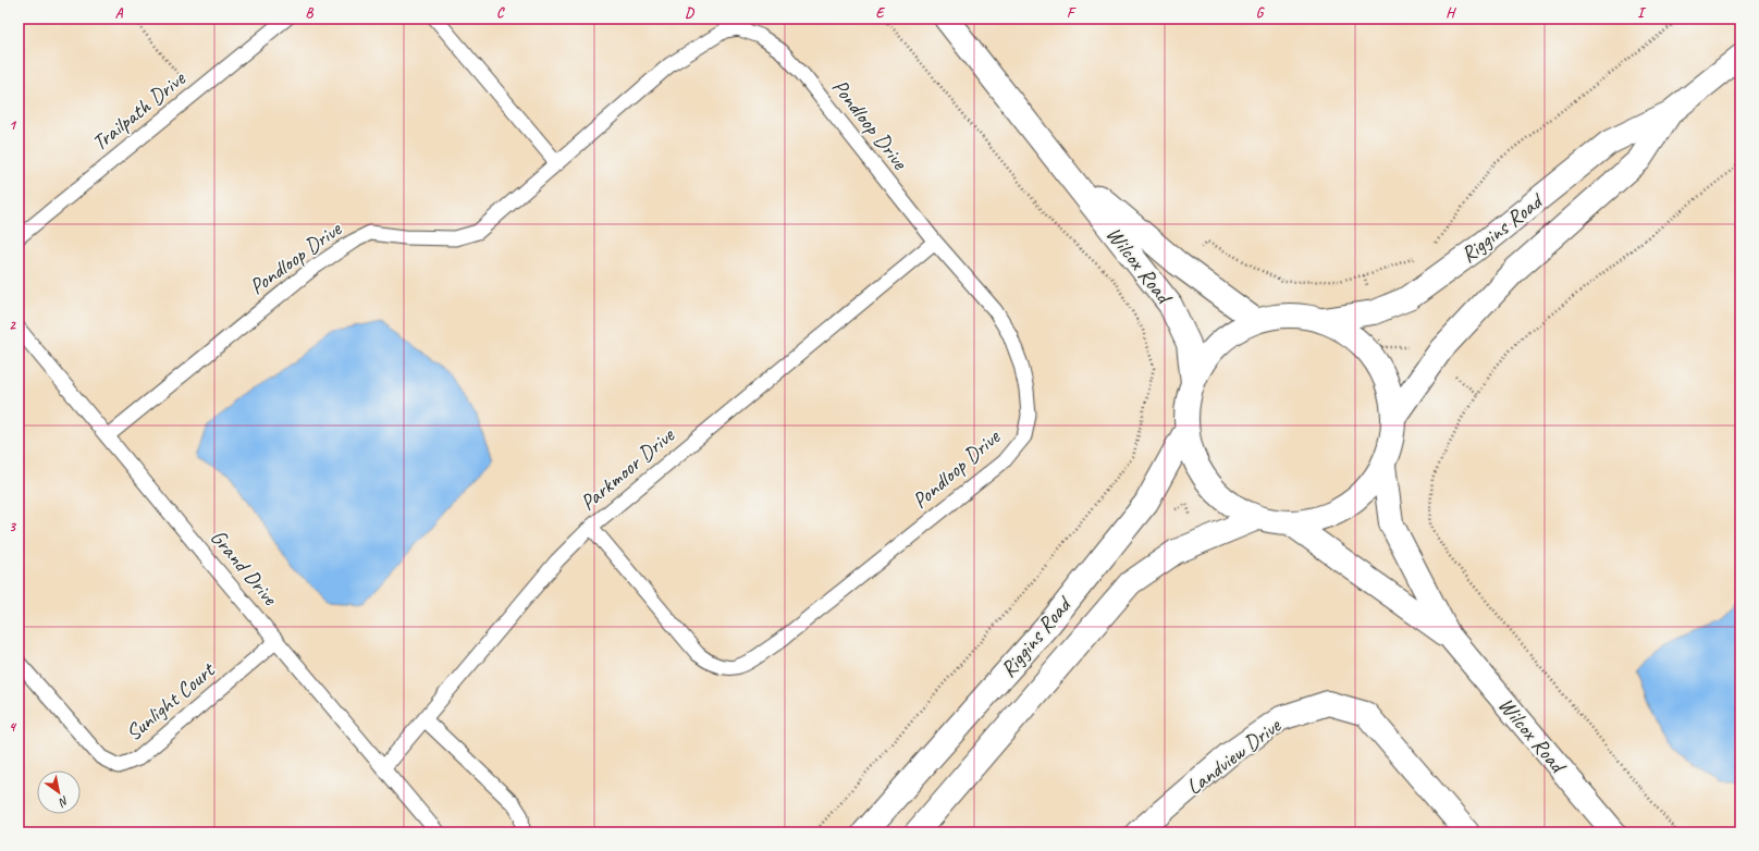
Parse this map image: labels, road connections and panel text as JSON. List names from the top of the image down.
{
  "streets": {
    "main road": ["Riggins Road", "Wilcox Road", "Landview Drive"],
    "lane": [
      "Trailpath Drive",
      "Pondloop Drive",
      "Parkmoor Drive",
      "Grand Drive",
      "Sunlight Court"
    ]
  },
  "crossings": [
    ["Pondloop Drive", "Parkmoor Drive"],
    ["Pondloop Drive", "Grand Drive"],
    ["Parkmoor Drive", "Grand Drive"],
    ["Grand Drive", "Sunlight Court"]
  ],
  "north": "bottom right",
  "grid": {
    "columns": [
      "A",
      "B",
      "C",
      "D",
      "E",
      "F",
      "G",
      "H",
      "I"
    ],
    "rows": [
      "1",
      "2",
      "3",
      "4"
    ]
  }
}
